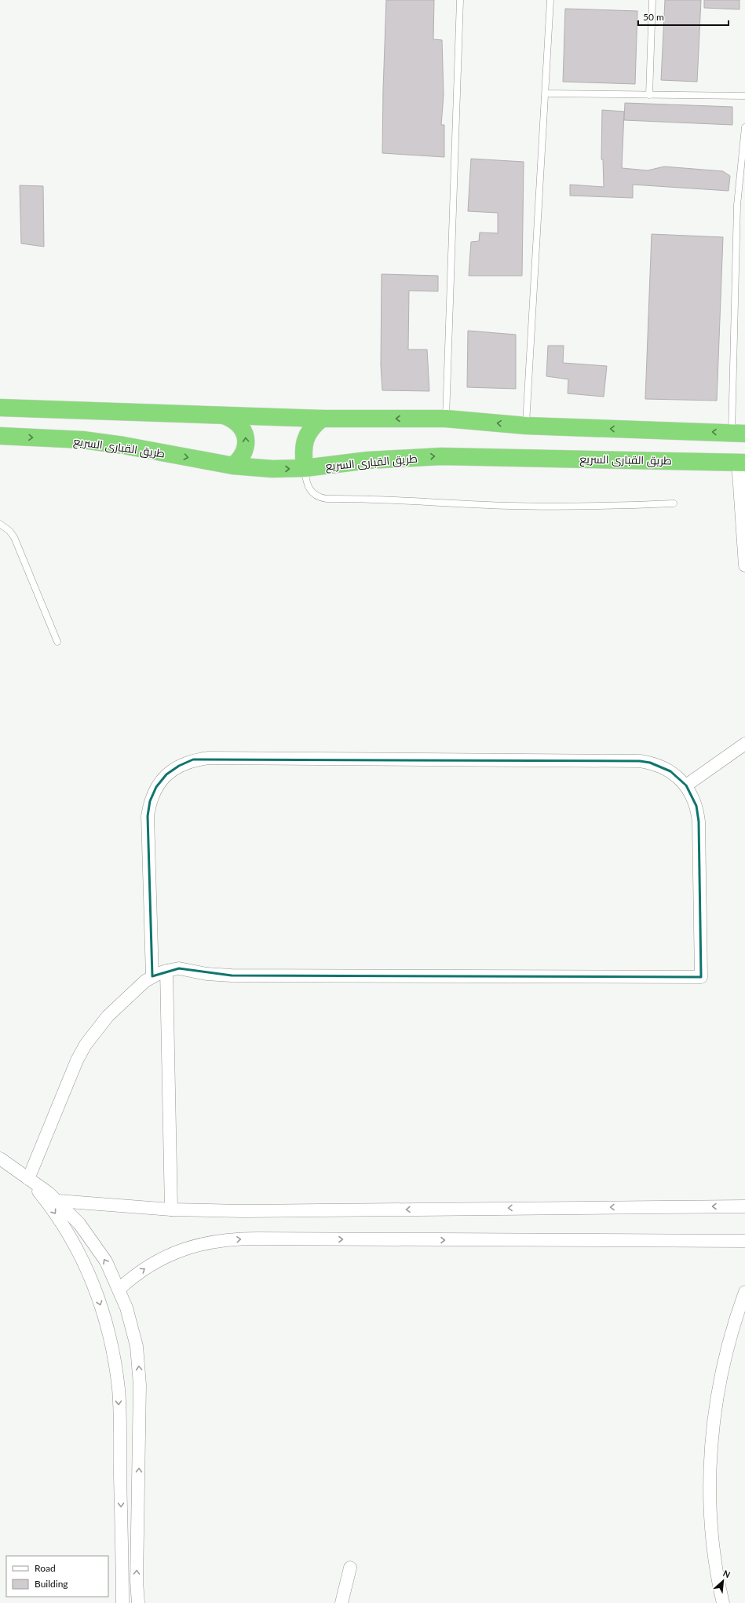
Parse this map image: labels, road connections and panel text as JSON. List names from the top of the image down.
{
  "streets": {
    "highway": ["طريق القبارى السريع"]
  },
  "legend": ["Road", "Building"],
  "scale_bar": "50 m",
  "north": "top right"
}
